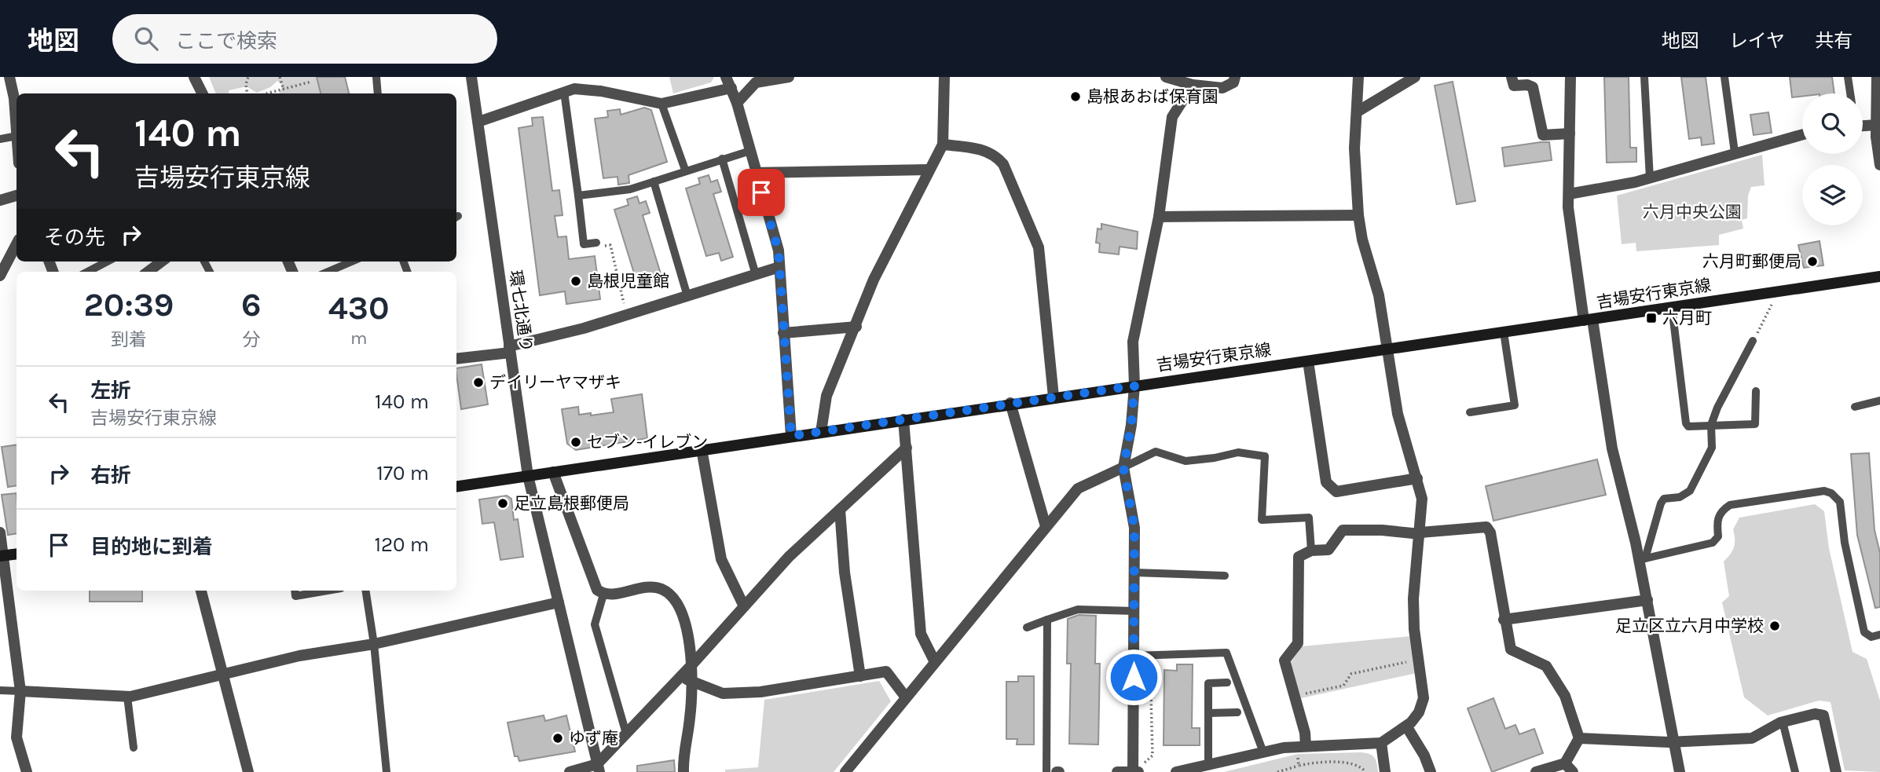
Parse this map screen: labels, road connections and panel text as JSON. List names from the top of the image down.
{
  "streets": {
    "main road": ["吉場安行東京線"],
    "street": ["環七北通り"]
  },
  "crossings": [
    ["吉場安行東京線", "環七北通り"]
  ],
  "parks": ["六月中央公園"],
  "places": {
    "other": [
      "島根あおば保育園",
      "六月町郵便局",
      "島根児童館",
      "デイリーヤマザキ",
      "セブン-イレブン",
      "足立島根郵便局",
      "足立区立六月中学校",
      "ゆず庵"
    ],
    "transit": ["六月町"]
  },
  "page": {
    "header": "地図",
    "search": "ここで検索",
    "nav": ["地図", "レイヤ", "共有"],
    "turn": ["140 m", "吉場安行東京線"],
    "then": "その先",
    "eta": [
      "20:39",
      "到着",
      "6",
      "分",
      "430",
      "m"
    ],
    "list": [
      {
        "name": "左折",
        "note": "吉場安行東京線",
        "value": "140 m"
      },
      {
        "name": "右折",
        "value": "170 m"
      },
      {
        "name": "目的地に到着",
        "value": "120 m"
      }
    ]
  }
}
